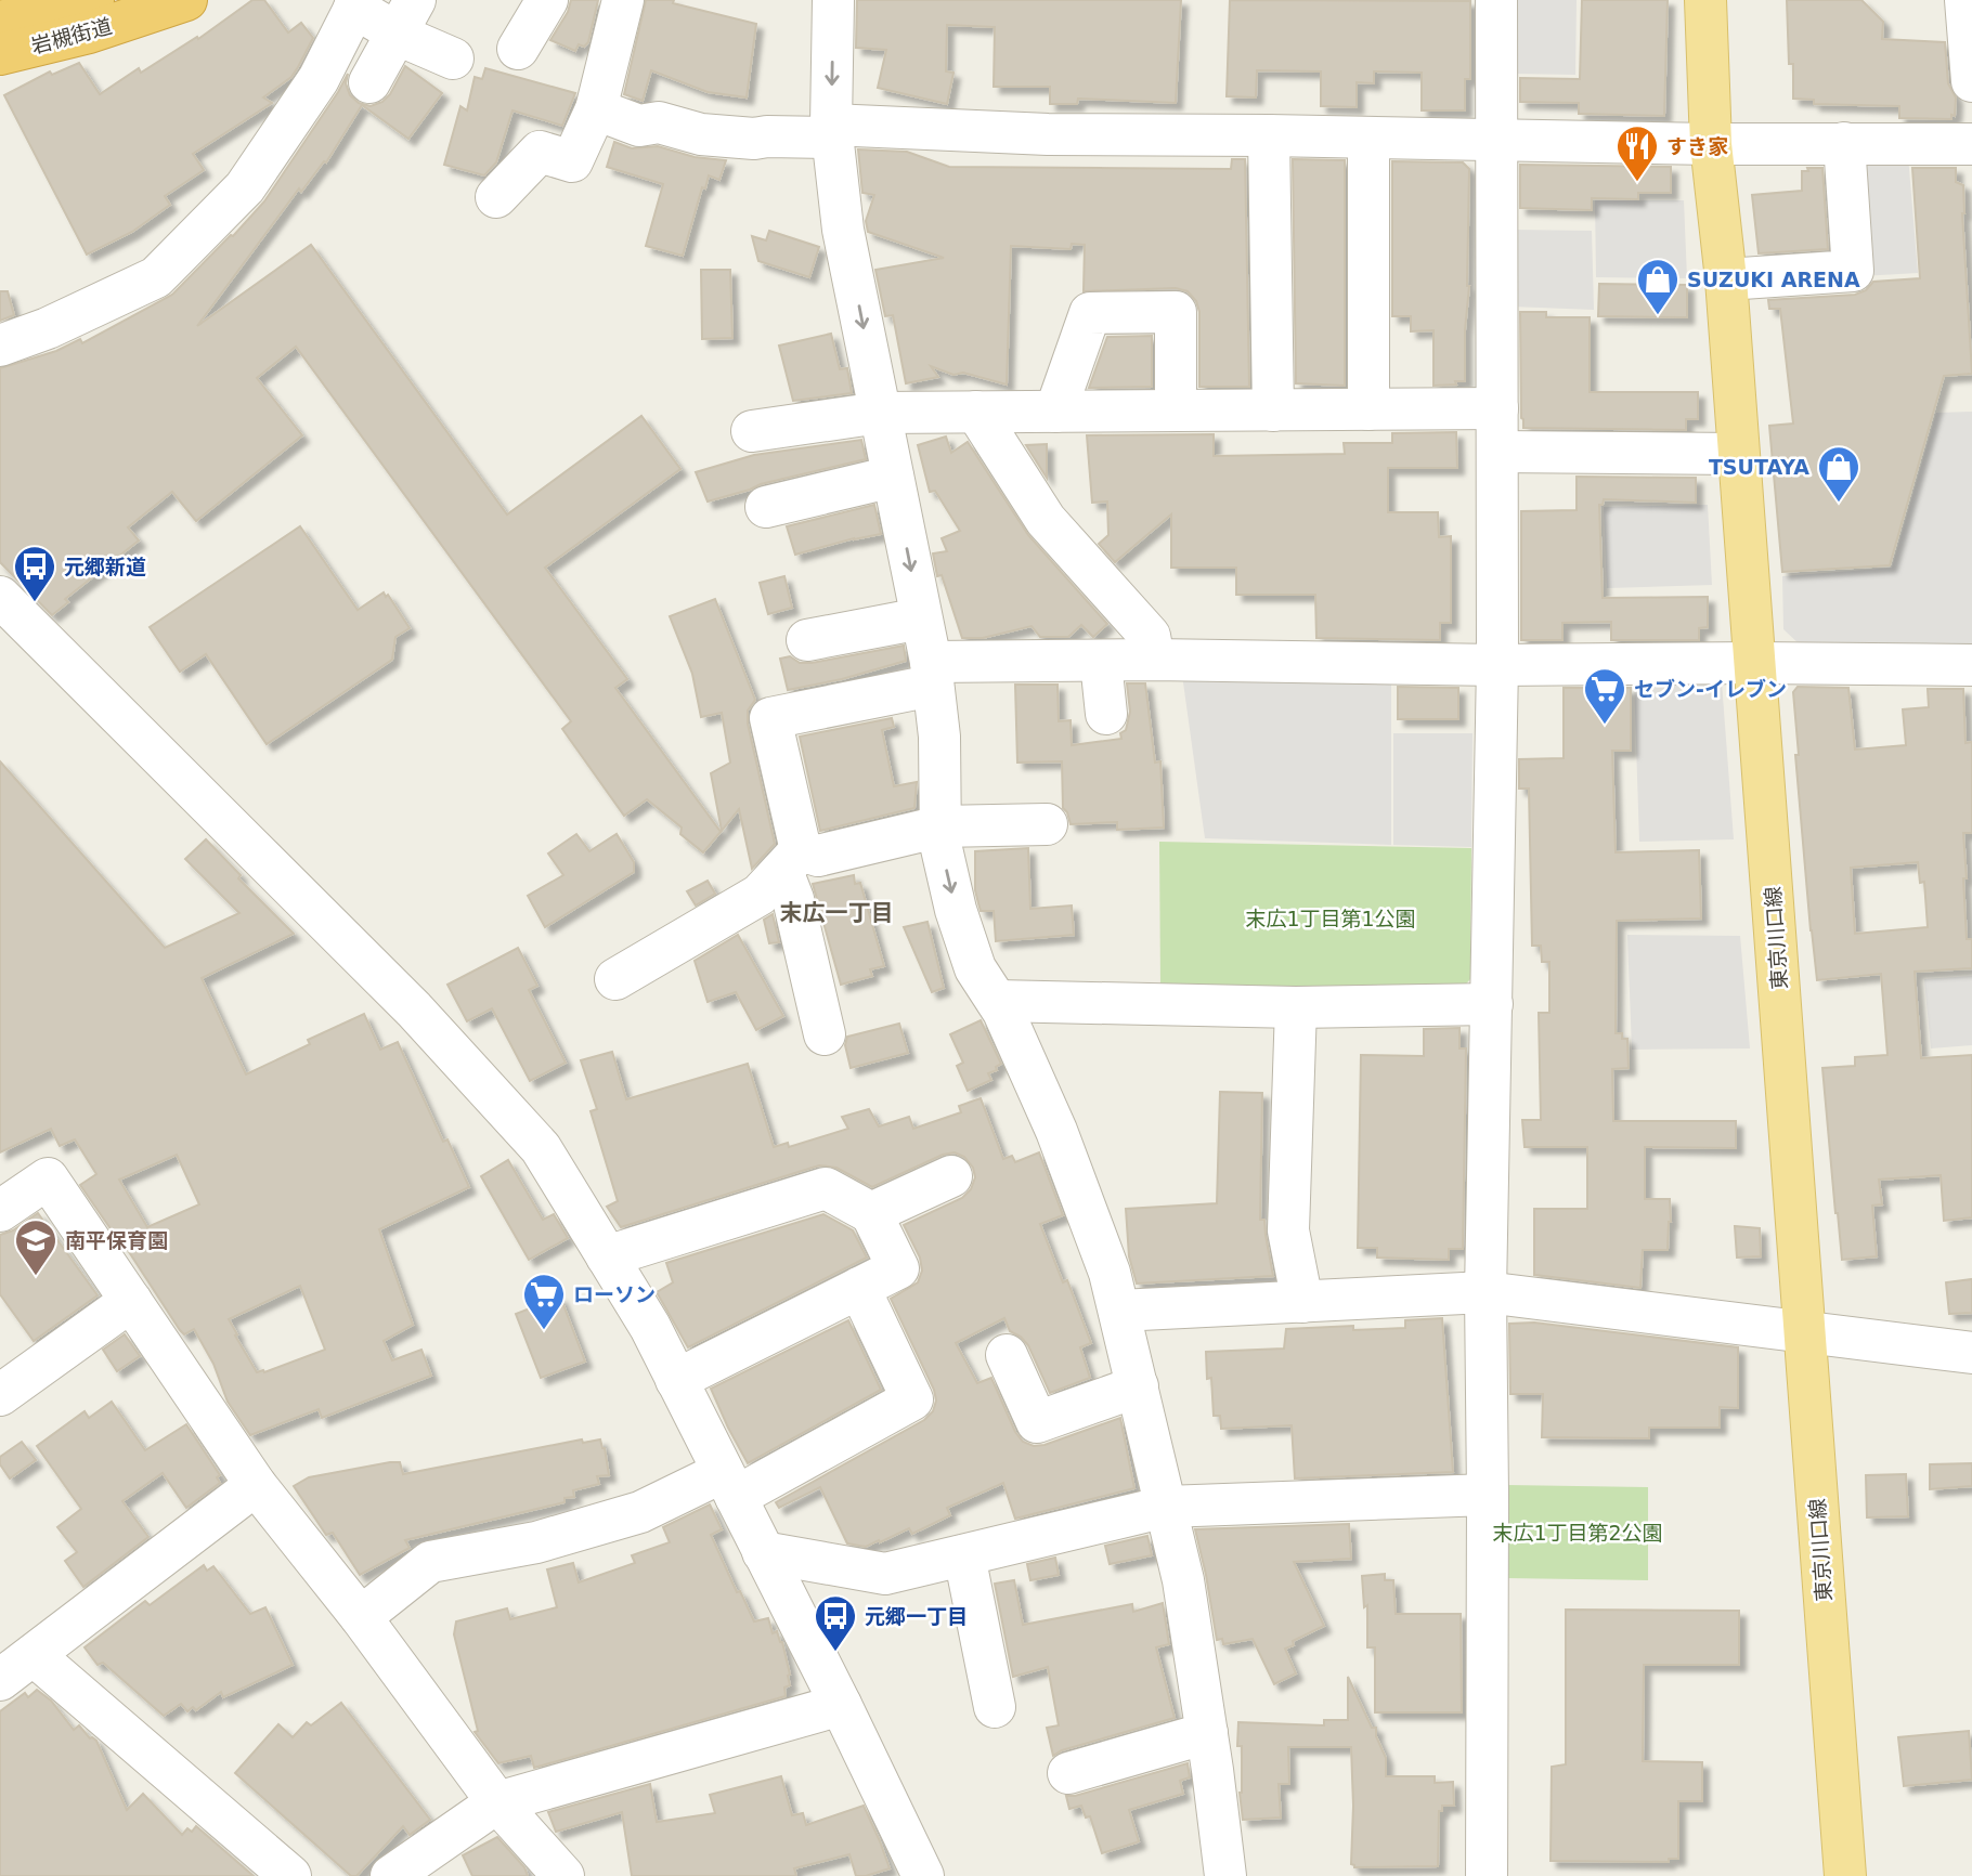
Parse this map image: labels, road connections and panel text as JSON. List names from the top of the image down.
{
  "streets": {
    "highway": ["岩槻街道"],
    "main road": ["東京川口線"]
  },
  "districts": ["末広一丁目"],
  "parks": ["末広1丁目第1公園", "末広1丁目第2公園"],
  "places": {
    "restaurant": ["すき家"],
    "shop": ["SUZUKI ARENA", "TSUTAYA"],
    "bus stop": ["元郷新道", "元郷一丁目"],
    "supermarket": ["セブン-イレブン", "ローソン"],
    "school or university": ["南平保育園"]
  }
}
